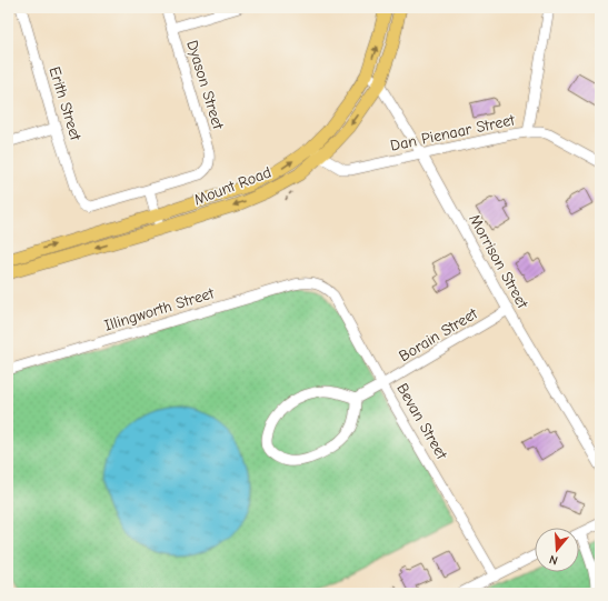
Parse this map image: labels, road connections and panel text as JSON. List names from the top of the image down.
{
  "streets": {
    "main road": ["Mount Road"],
    "street": [
      "Dyason Street",
      "Erith Street",
      "Dan Pienaar Street",
      "Morrison Street",
      "Illingworth Street",
      "Borain Street",
      "Bevan Street"
    ]
  },
  "crossings": [
    ["Dyason Street", "Erith Street"],
    ["Dan Pienaar Street", "Mount Road"],
    ["Dan Pienaar Street", "Morrison Street"],
    ["Mount Road", "Morrison Street"],
    ["Morrison Street", "Borain Street"],
    ["Illingworth Street", "Bevan Street"],
    ["Borain Street", "Bevan Street"]
  ],
  "north": "bottom"
}
